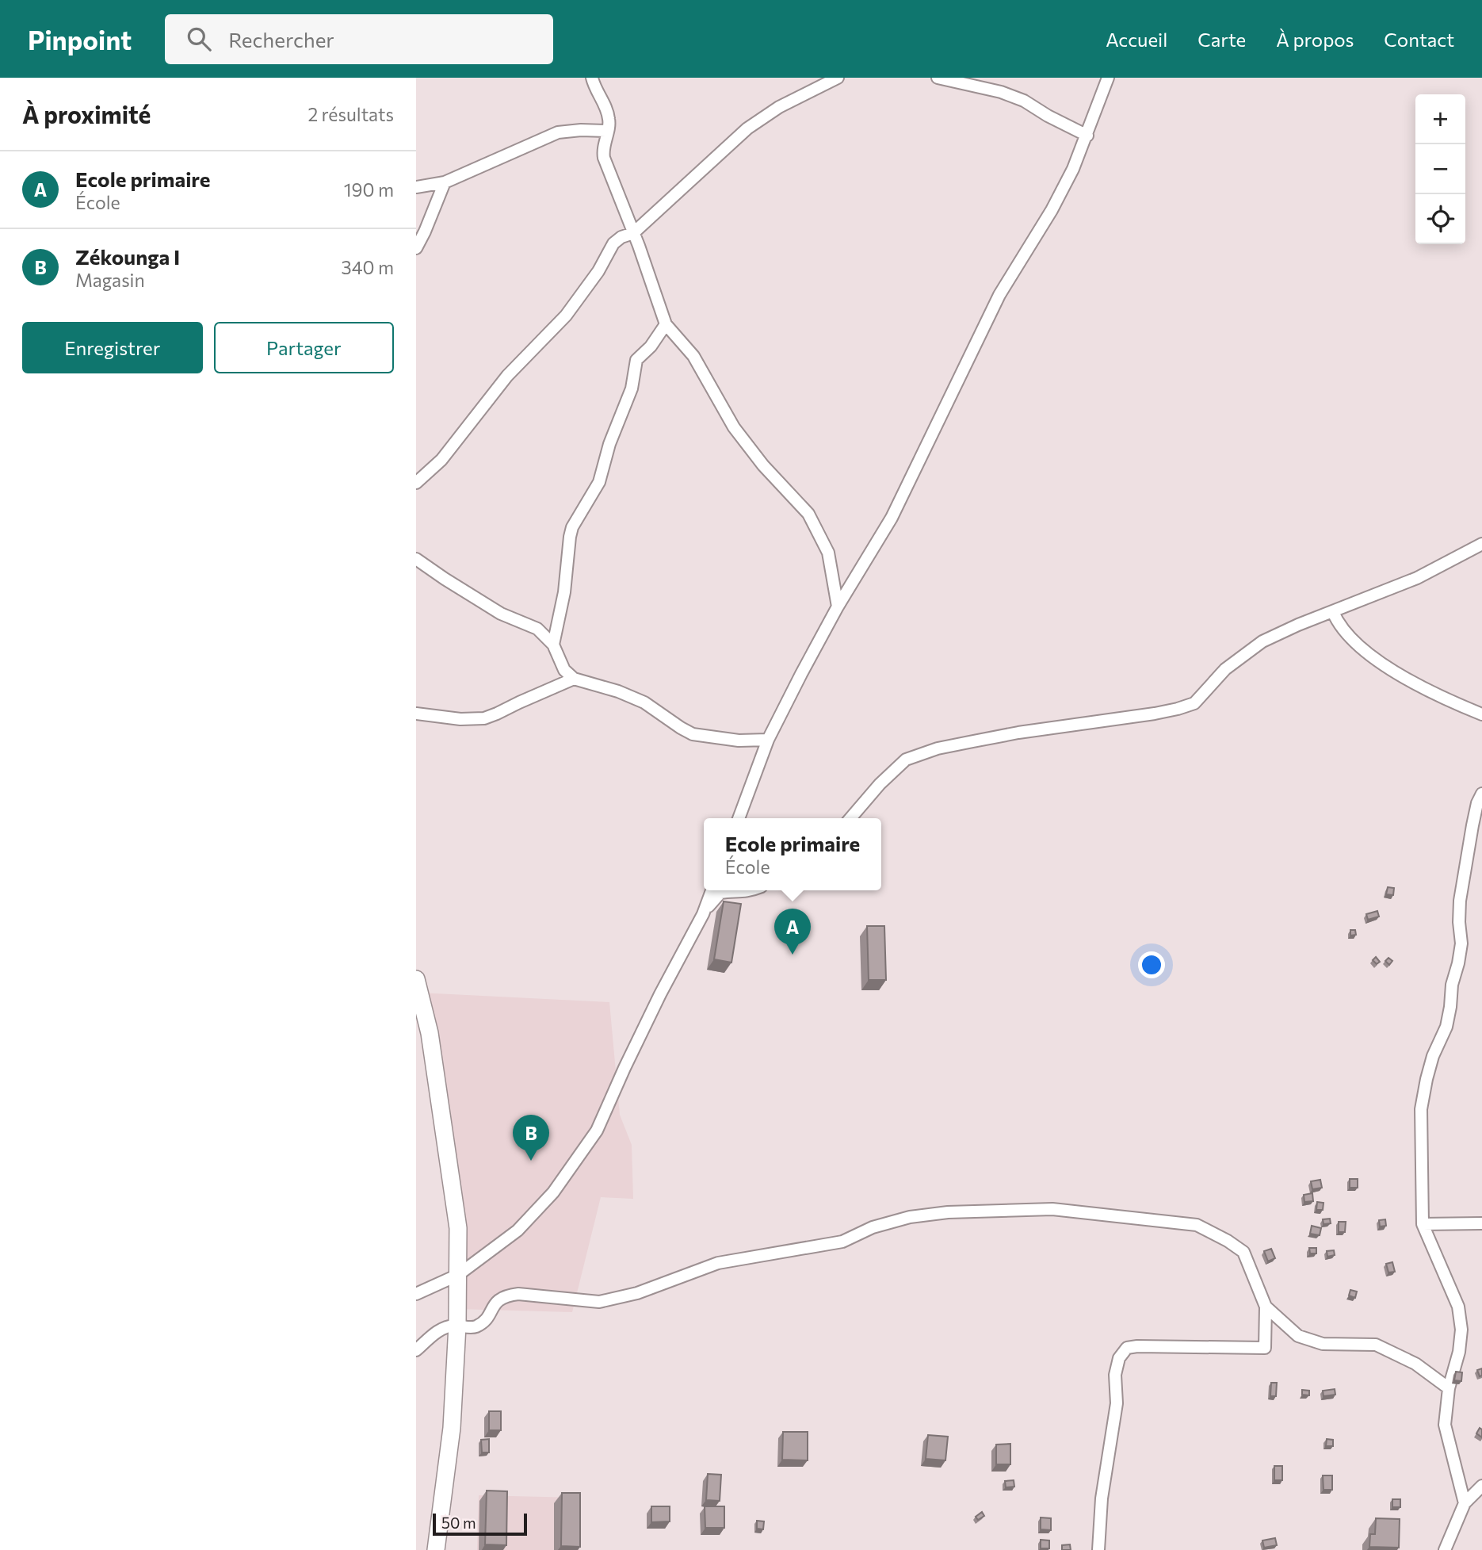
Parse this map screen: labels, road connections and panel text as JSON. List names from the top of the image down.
{
  "scale_bar": "50 m",
  "page": {
    "header": "Pinpoint",
    "search": "Rechercher",
    "nav": [
      "Accueil",
      "Carte",
      "À propos",
      "Contact"
    ],
    "heading": ["À proximité", "2 résultats"],
    "map_buttons": ["+", "−"],
    "list": [
      {
        "mark": "A",
        "name": "Ecole primaire",
        "note": "École",
        "value": "190 m"
      },
      {
        "mark": "B",
        "name": "Zékounga I",
        "note": "Magasin",
        "value": "340 m"
      }
    ],
    "buttons": ["Enregistrer", "Partager"],
    "popup": ["Ecole primaire", "École"],
    "pins": ["A", "B"],
    "scale": "50 m"
  }
}
